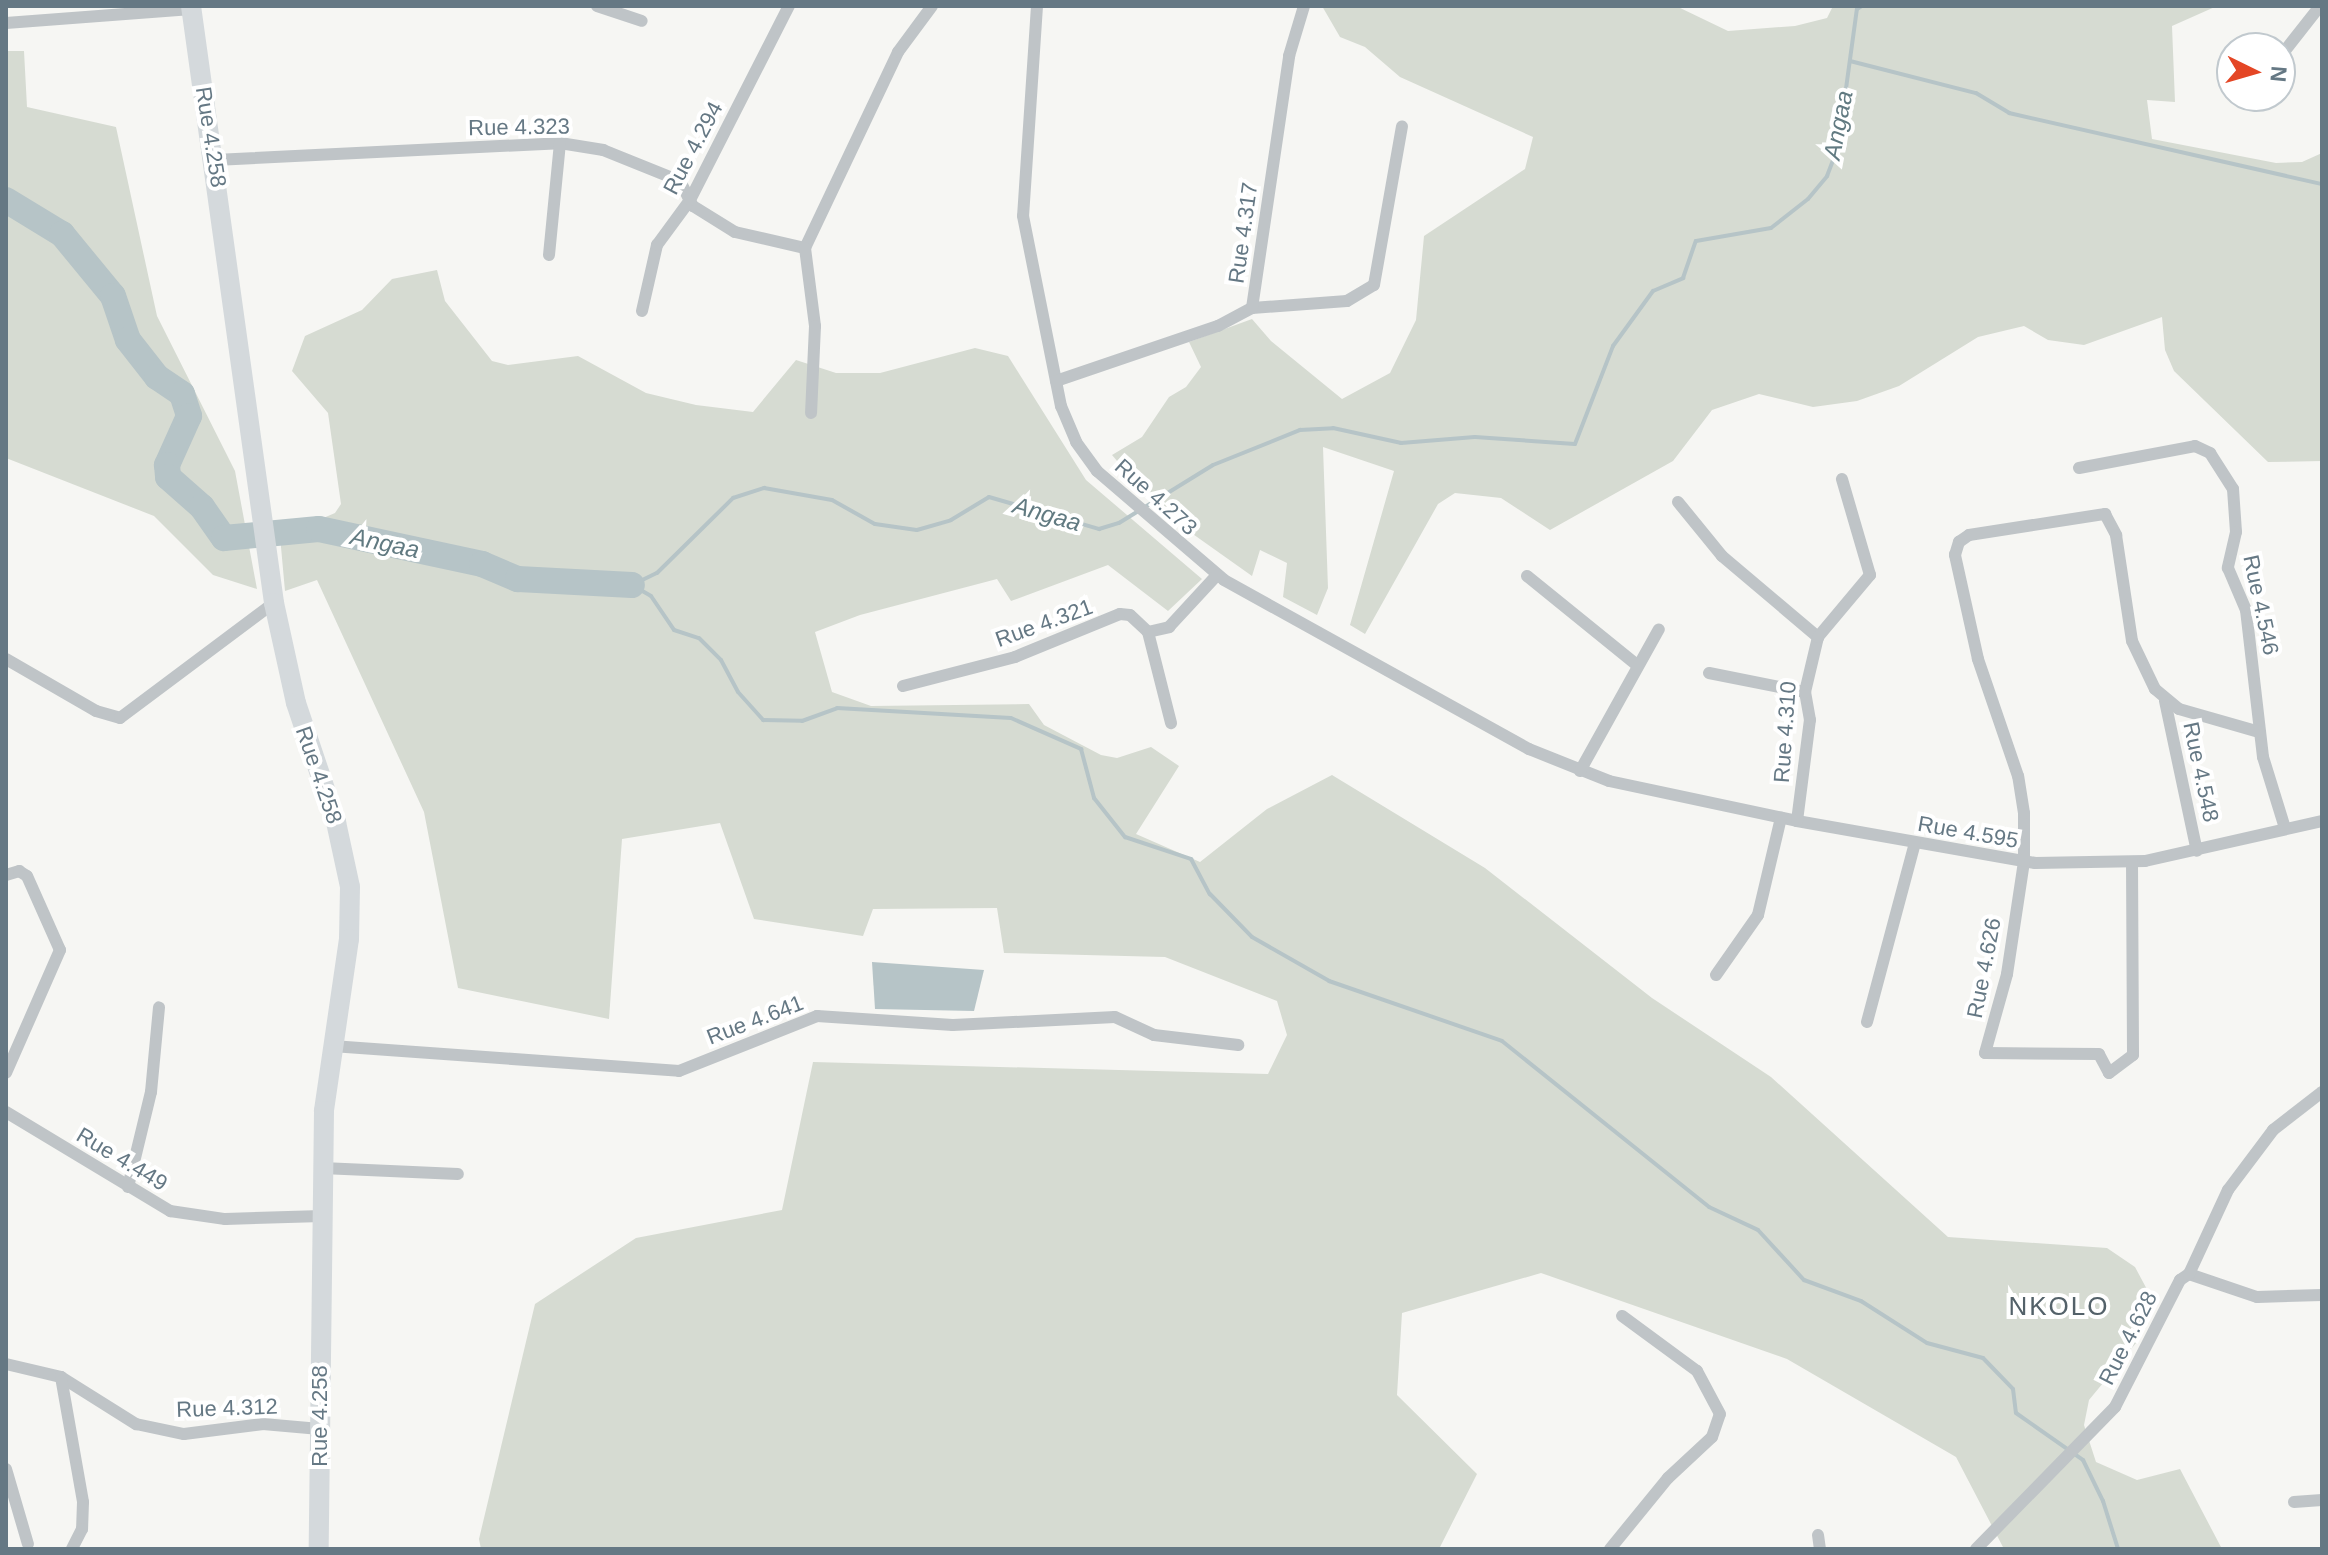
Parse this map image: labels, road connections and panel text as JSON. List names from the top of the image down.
{
  "streets": {
    "highway": ["Rue 4.258"],
    "street": [
      "Rue 4.323",
      "Rue 4.294",
      "Rue 4.317",
      "Rue 4.273",
      "Rue 4.546",
      "Rue 4.321",
      "Rue 4.310",
      "Rue 4.548",
      "Rue 4.595",
      "Rue 4.626",
      "Rue 4.641",
      "Rue 4.449",
      "Rue 4.628",
      "Rue 4.312"
    ]
  },
  "crossings": [
    ["Rue 4.323", "Rue 4.258"],
    ["Rue 4.323", "Rue 4.294"],
    ["Rue 4.258", "Rue 4.641"],
    ["Rue 4.258", "Rue 4.449"],
    ["Rue 4.258", "Rue 4.312"],
    ["Rue 4.317", "Rue 4.273"],
    ["Rue 4.273", "Rue 4.595"],
    ["Rue 4.546", "Rue 4.595"],
    ["Rue 4.310", "Rue 4.595"],
    ["Rue 4.548", "Rue 4.595"],
    ["Rue 4.548", "Rue 4.626"],
    ["Rue 4.595", "Rue 4.626"]
  ],
  "districts": ["NKOLO"],
  "water": ["Angaa"],
  "north": "right"
}
